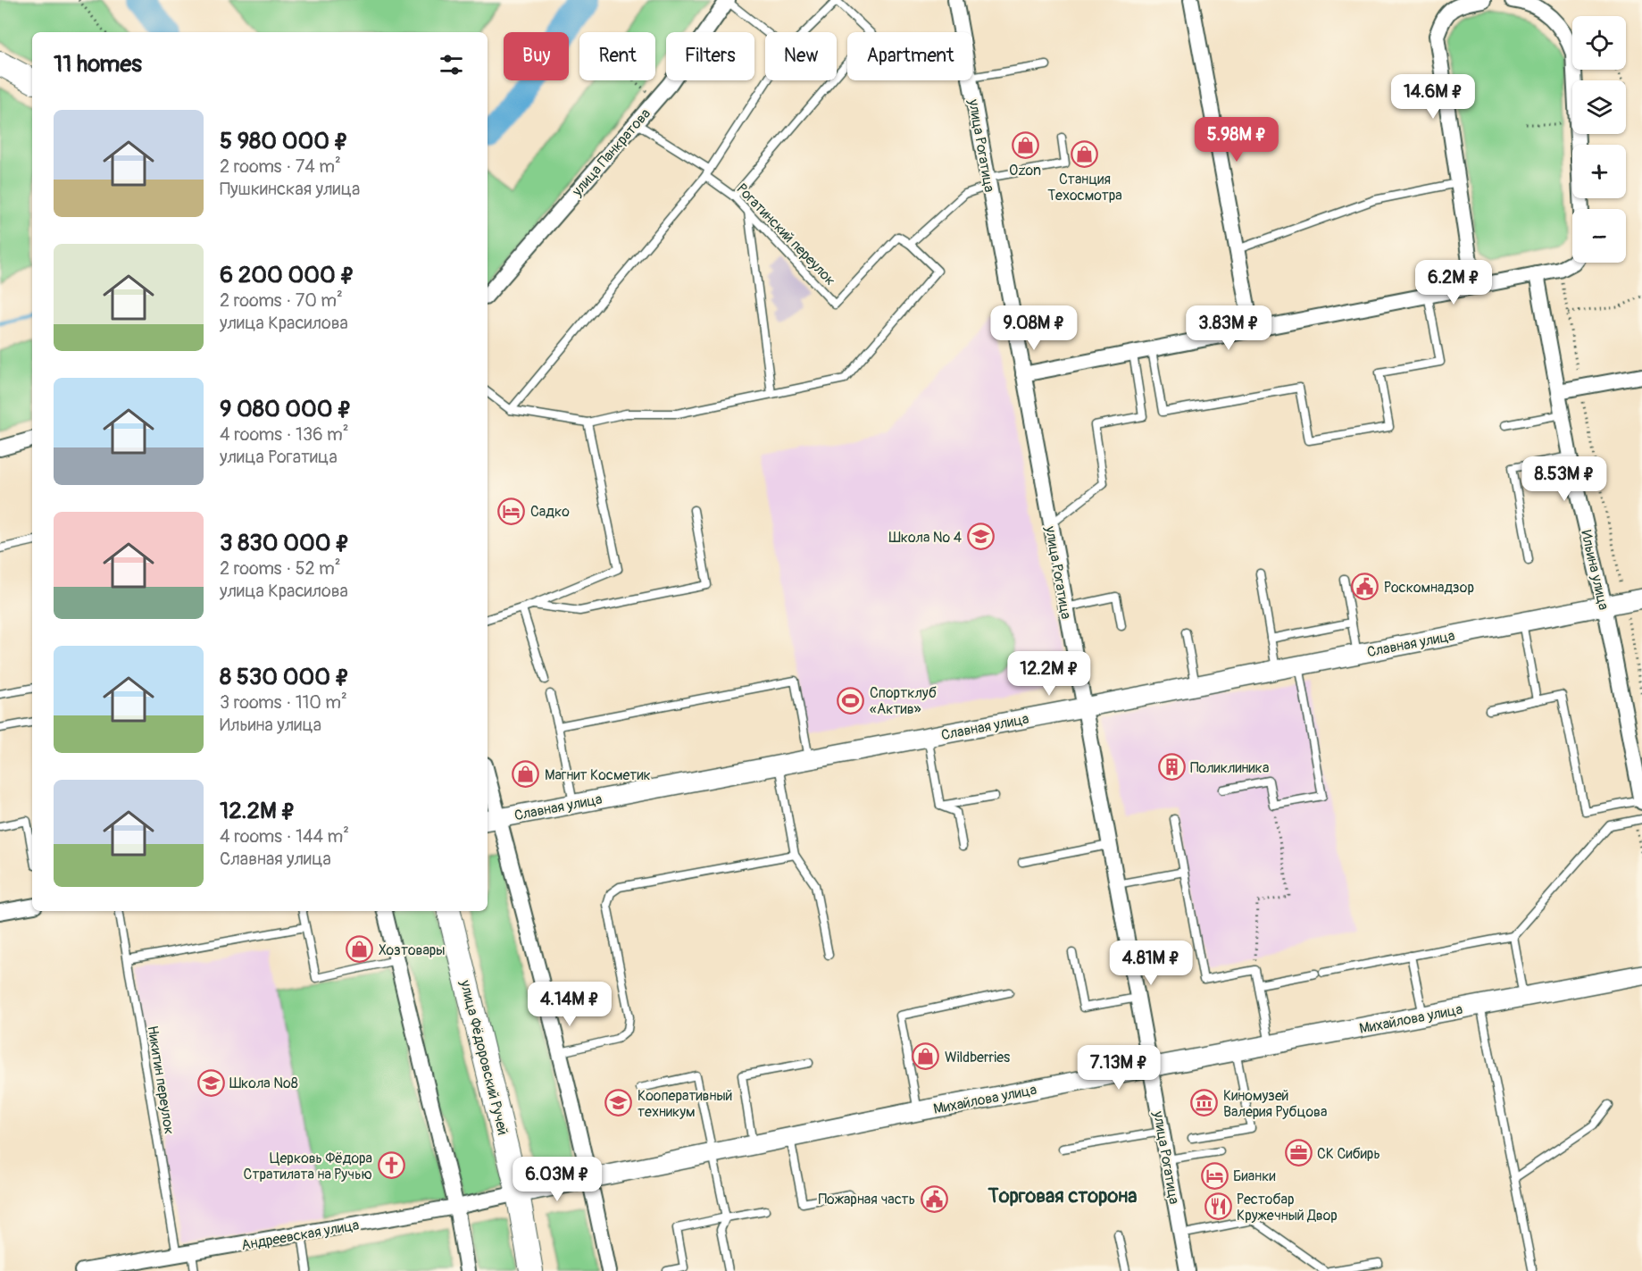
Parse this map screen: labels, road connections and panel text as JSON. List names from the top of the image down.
{
  "streets": {
    "main road": ["улица Фёдоровский Ручей"],
    "street": [
      "улица Рогатица",
      "улица Панкратова",
      "Ильина улица",
      "Славная улица",
      "Михайлова улица",
      "Андреевская улица"
    ],
    "lane": ["Рогатинский переулок", "Никитин переулок"]
  },
  "crossings": [
    ["улица Рогатица", "Славная улица"],
    ["улица Рогатица", "Михайлова улица"],
    ["улица Панкратова", "Рогатинский переулок"],
    ["Ильина улица", "Славная улица"],
    ["Михайлова улица", "улица Фёдоровский Ручей"],
    ["Михайлова улица", "Андреевская улица"],
    ["улица Фёдоровский Ручей", "Андреевская улица"],
    ["Никитин переулок", "Андреевская улица"]
  ],
  "districts": ["Торговая сторона"],
  "places": {
    "shop": [
      "Ozon",
      "Станция Техосмотра",
      "Магнит Косметик",
      "Хозтовары",
      "Wildberries"
    ],
    "hotel": ["Садко", "Бианки"],
    "school or university": ["Школа № 4", "Школа №8", "Кооперативный техникум"],
    "public building": ["Роскомнадзор", "Пожарная часть"],
    "sports": ["Спортклуб «Актив»"],
    "building": ["Поликлиника"],
    "museum": ["Киномузей Валерия Рубцова"],
    "office": ["СК Сибирь"],
    "church": ["Церковь Фёдора Стратилата на Ручью"],
    "restaurant": ["Рестобар Кружечный Двор"]
  },
  "page": {
    "map_buttons": ["+", "−"],
    "chip": [
      "Buy",
      "Rent",
      "Filters",
      "New",
      "Apartment"
    ],
    "heading": "11 homes",
    "price": [
      "14.6M ₽",
      "5.98M ₽",
      "6.2M ₽",
      "9.08M ₽",
      "3.83M ₽",
      "8.53M ₽",
      "12.2M ₽",
      "4.81M ₽",
      "4.14M ₽",
      "7.13M ₽",
      "6.03M ₽"
    ],
    "list": [
      {
        "name": "5 980 000 ₽",
        "note": "2 rooms · 74 m² · Пушкинская улица"
      },
      {
        "name": "6 200 000 ₽",
        "note": "2 rooms · 70 m² · улица Красилова"
      },
      {
        "name": "9 080 000 ₽",
        "note": "4 rooms · 136 m² · улица Рогатица"
      },
      {
        "name": "3 830 000 ₽",
        "note": "2 rooms · 52 m² · улица Красилова"
      },
      {
        "name": "8 530 000 ₽",
        "note": "3 rooms · 110 m² · Ильина улица"
      },
      {
        "name": "12.2M ₽",
        "note": "4 rooms · 144 m² · Славная улица"
      }
    ]
  }
}
